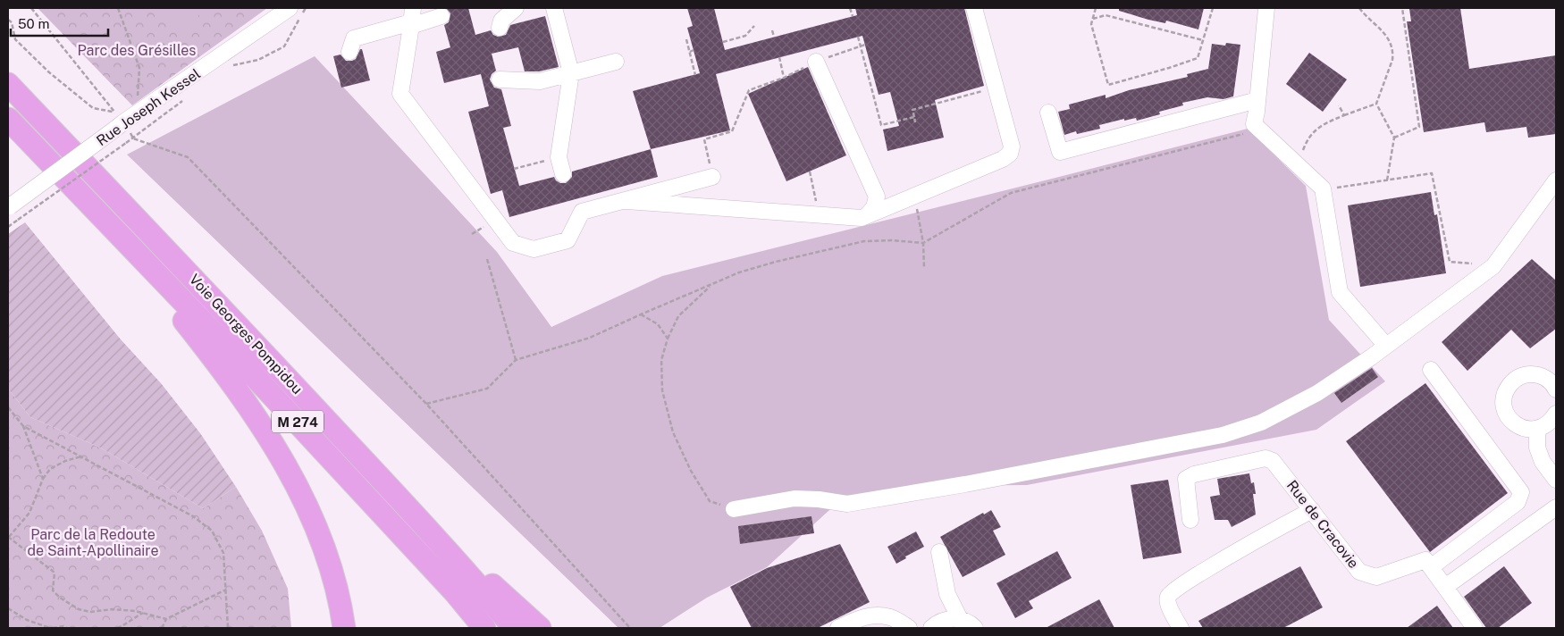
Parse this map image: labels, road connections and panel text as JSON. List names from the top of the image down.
{
  "streets": {
    "highway": ["Voie Georges Pompidou", "M 274"],
    "street": ["Rue Joseph Kessel", "Rue de Cracovie"]
  },
  "parks": ["Parc des Grésilles", "Parc de la Redoute de Saint-Apollinaire"],
  "scale_bar": "50 m"
}
